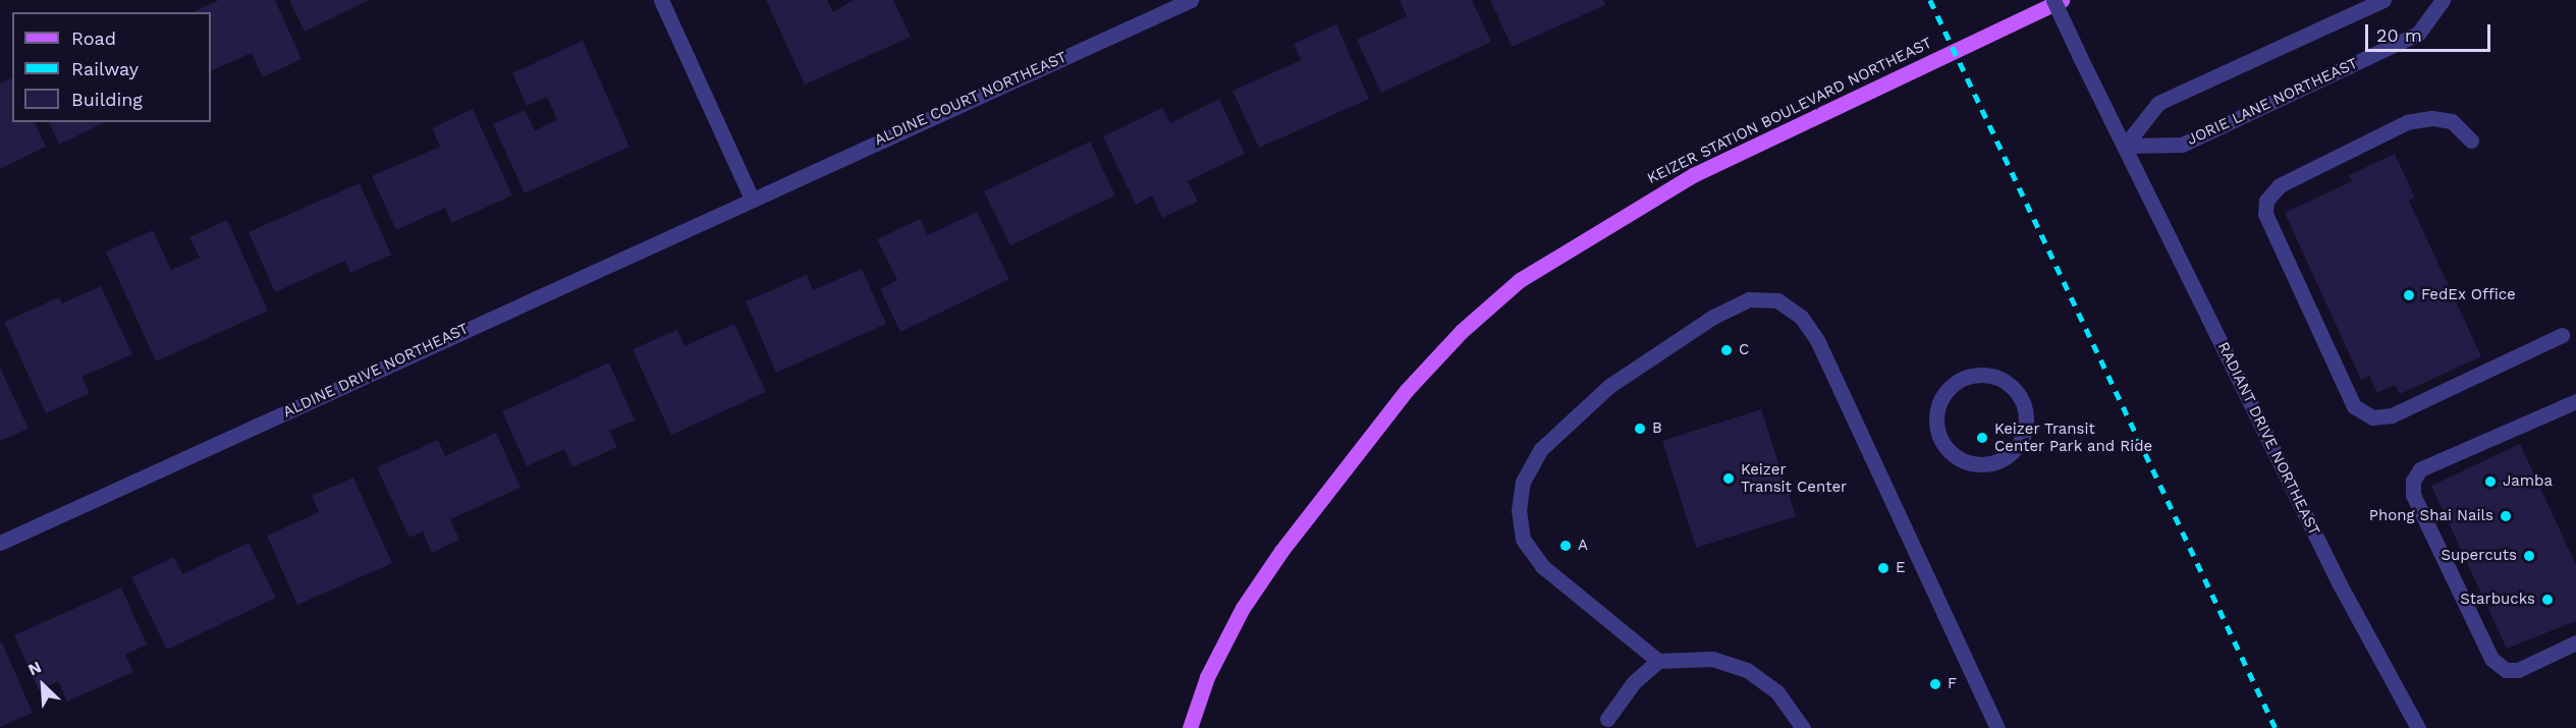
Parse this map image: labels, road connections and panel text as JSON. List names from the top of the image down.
{
  "streets": {
    "main road": ["KEIZER STATION BOULEVARD NORTHEAST"],
    "street": [
      "ALDINE COURT NORTHEAST",
      "JORIE LANE NORTHEAST",
      "ALDINE DRIVE NORTHEAST",
      "RADIANT DRIVE NORTHEAST"
    ]
  },
  "crossings": [
    ["ALDINE COURT NORTHEAST", "ALDINE DRIVE NORTHEAST"],
    ["JORIE LANE NORTHEAST", "RADIANT DRIVE NORTHEAST"]
  ],
  "places": [
    "FedEx Office",
    "C",
    "B",
    "Keizer Transit Center Park and Ride",
    "Keizer Transit Center",
    "Jamba",
    "Phong Shai Nails",
    "A",
    "Supercuts",
    "E",
    "Starbucks",
    "F"
  ],
  "legend": ["Road", "Railway", "Building"],
  "scale_bar": "20 m",
  "north": "top left"
}
